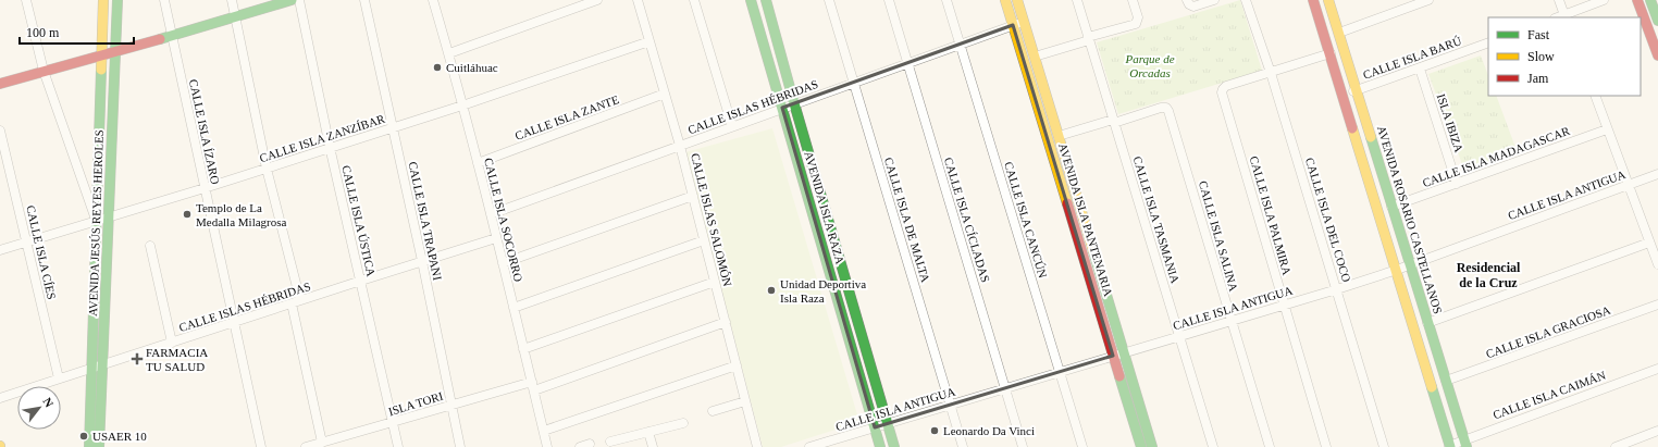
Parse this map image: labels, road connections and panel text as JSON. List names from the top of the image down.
{
  "streets": {
    "street": [
      "CALLE ISLA BARÚ",
      "CALLE ISLAS HÉBRIDAS",
      "CALLE ISLA ZANTE",
      "ISLA IBIZA",
      "CALLE ISLA ÍZARO",
      "CALLE ISLA ZANZÍBAR",
      "CALLE ISLA MADAGASCAR",
      "CALLE ISLA ANTIGUA",
      "AVENIDA ISLA RAZA",
      "CALLE ISLA PALMIRA",
      "CALLE ISLA SOCORRO",
      "CALLE ISLAS SALOMÓN",
      "CALLE ISLA DE MALTA",
      "CALLE ISLA CÍCLADAS",
      "CALLE ISLA CANCÚN",
      "AVENIDA ISLA PANTENARIA",
      "CALLE ISLA TASMANIA",
      "CALLE ISLA DEL COCO",
      "AVENIDA ROSARIO CASTELLANOS",
      "CALLE ISLA ÚSTICA",
      "CALLE ISLA TRAPANI",
      "AVENIDA JESÚS REYES HEROLES",
      "CALLE ISLA SALINA",
      "CALLE ISLA CÍES",
      "CALLE ISLA GRACIOSA",
      "CALLE ISLA CAIMÁN",
      "ISLA TORI"
    ]
  },
  "crossings": [
    ["CALLE ISLA BARÚ", "ISLA IBIZA"],
    ["CALLE ISLA BARÚ", "AVENIDA ROSARIO CASTELLANOS"],
    ["CALLE ISLAS HÉBRIDAS", "CALLE ISLA ÍZARO"],
    ["CALLE ISLAS HÉBRIDAS", "AVENIDA ISLA RAZA"],
    ["CALLE ISLAS HÉBRIDAS", "CALLE ISLA SOCORRO"],
    ["CALLE ISLAS HÉBRIDAS", "CALLE ISLAS SALOMÓN"],
    ["CALLE ISLAS HÉBRIDAS", "CALLE ISLA DE MALTA"],
    ["CALLE ISLAS HÉBRIDAS", "CALLE ISLA CÍCLADAS"],
    ["CALLE ISLAS HÉBRIDAS", "CALLE ISLA CANCÚN"],
    ["CALLE ISLAS HÉBRIDAS", "AVENIDA ISLA PANTENARIA"],
    ["CALLE ISLAS HÉBRIDAS", "CALLE ISLA ÚSTICA"],
    ["CALLE ISLAS HÉBRIDAS", "CALLE ISLA TRAPANI"],
    ["CALLE ISLAS HÉBRIDAS", "AVENIDA JESÚS REYES HEROLES"],
    ["CALLE ISLAS HÉBRIDAS", "CALLE ISLA CÍES"],
    ["CALLE ISLA ZANTE", "CALLE ISLA SOCORRO"],
    ["CALLE ISLA ZANTE", "CALLE ISLAS SALOMÓN"],
    ["ISLA IBIZA", "CALLE ISLA MADAGASCAR"],
    ["CALLE ISLA ÍZARO", "CALLE ISLA ZANZÍBAR"],
    ["CALLE ISLA ZANZÍBAR", "CALLE ISLA SOCORRO"],
    ["CALLE ISLA ZANZÍBAR", "CALLE ISLAS SALOMÓN"],
    ["CALLE ISLA ZANZÍBAR", "CALLE ISLA ÚSTICA"],
    ["CALLE ISLA ZANZÍBAR", "CALLE ISLA TRAPANI"],
    ["CALLE ISLA ZANZÍBAR", "AVENIDA JESÚS REYES HEROLES"],
    ["CALLE ISLA ZANZÍBAR", "CALLE ISLA CÍES"],
    ["CALLE ISLA MADAGASCAR", "AVENIDA ROSARIO CASTELLANOS"],
    ["CALLE ISLA ANTIGUA", "AVENIDA ISLA RAZA"],
    ["CALLE ISLA ANTIGUA", "CALLE ISLA PALMIRA"],
    ["CALLE ISLA ANTIGUA", "CALLE ISLA DE MALTA"],
    ["CALLE ISLA ANTIGUA", "CALLE ISLA CÍCLADAS"],
    ["CALLE ISLA ANTIGUA", "CALLE ISLA CANCÚN"],
    ["CALLE ISLA ANTIGUA", "AVENIDA ISLA PANTENARIA"],
    ["CALLE ISLA ANTIGUA", "CALLE ISLA TASMANIA"],
    ["CALLE ISLA ANTIGUA", "CALLE ISLA DEL COCO"],
    ["CALLE ISLA ANTIGUA", "AVENIDA ROSARIO CASTELLANOS"],
    ["CALLE ISLA ANTIGUA", "CALLE ISLA SALINA"],
    ["CALLE ISLA PALMIRA", "CALLE ISLA DEL COCO"],
    ["CALLE ISLA SOCORRO", "ISLA TORI"],
    ["CALLE ISLAS SALOMÓN", "ISLA TORI"],
    ["CALLE ISLA TASMANIA", "CALLE ISLA SALINA"],
    ["AVENIDA ROSARIO CASTELLANOS", "CALLE ISLA GRACIOSA"],
    ["AVENIDA ROSARIO CASTELLANOS", "CALLE ISLA CAIMÁN"],
    ["CALLE ISLA ÚSTICA", "ISLA TORI"],
    ["CALLE ISLA TRAPANI", "ISLA TORI"]
  ],
  "districts": ["Residencial de la Cruz"],
  "parks": ["Parque de Orcadas"],
  "places": {
    "other": [
      "Cuitláhuac",
      "Templo de La Medalla Milagrosa",
      "Unidad Deportiva Isla Raza",
      "Leonardo Da Vinci",
      "USAER 10"
    ],
    "health": ["FARMACIA TU SALUD"]
  },
  "legend": ["Fast", "Slow", "Jam"],
  "scale_bar": "100 m",
  "north": "top right"
}
